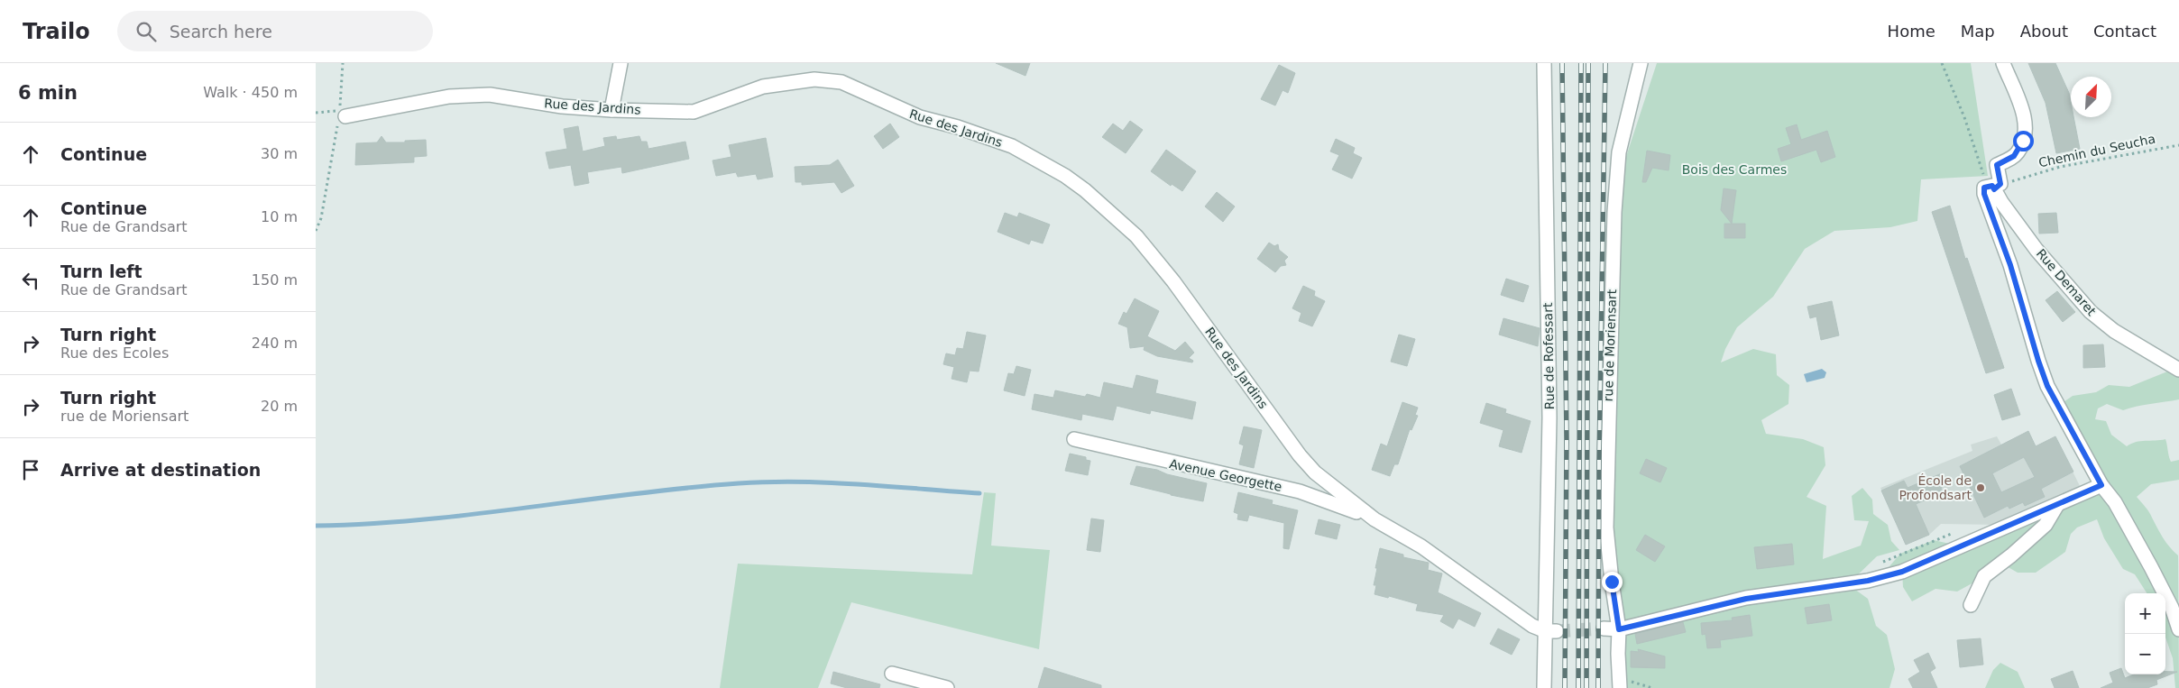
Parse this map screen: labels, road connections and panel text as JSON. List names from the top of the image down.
{
  "streets": {
    "street": [
      "Rue des Jardins",
      "Rue Demaret",
      "rue de Moriensart",
      "Rue de Rofessart",
      "Avenue Georgette"
    ],
    "path": ["Chemin du Seucha"]
  },
  "crossings": [
    ["Rue des Jardins", "Rue de Rofessart"],
    ["Rue des Jardins", "Avenue Georgette"],
    ["Chemin du Seucha", "Rue Demaret"]
  ],
  "parks": ["Bois des Carmes"],
  "places": ["École de Profondsart"],
  "north": "top right",
  "page": {
    "header": "Trailo",
    "search": "Search here",
    "nav": [
      "Home",
      "Map",
      "About",
      "Contact"
    ],
    "heading": ["6 min", "Walk · 450 m"],
    "list": [
      ["Continue", "30 m"],
      ["Continue", "Rue de Grandsart", "10 m"],
      ["Turn left", "Rue de Grandsart", "150 m"],
      ["Turn right", "Rue des Ecoles", "240 m"],
      ["Turn right", "rue de Moriensart", "20 m"],
      "Arrive at destination"
    ],
    "map_buttons": ["+", "−"]
  }
}
